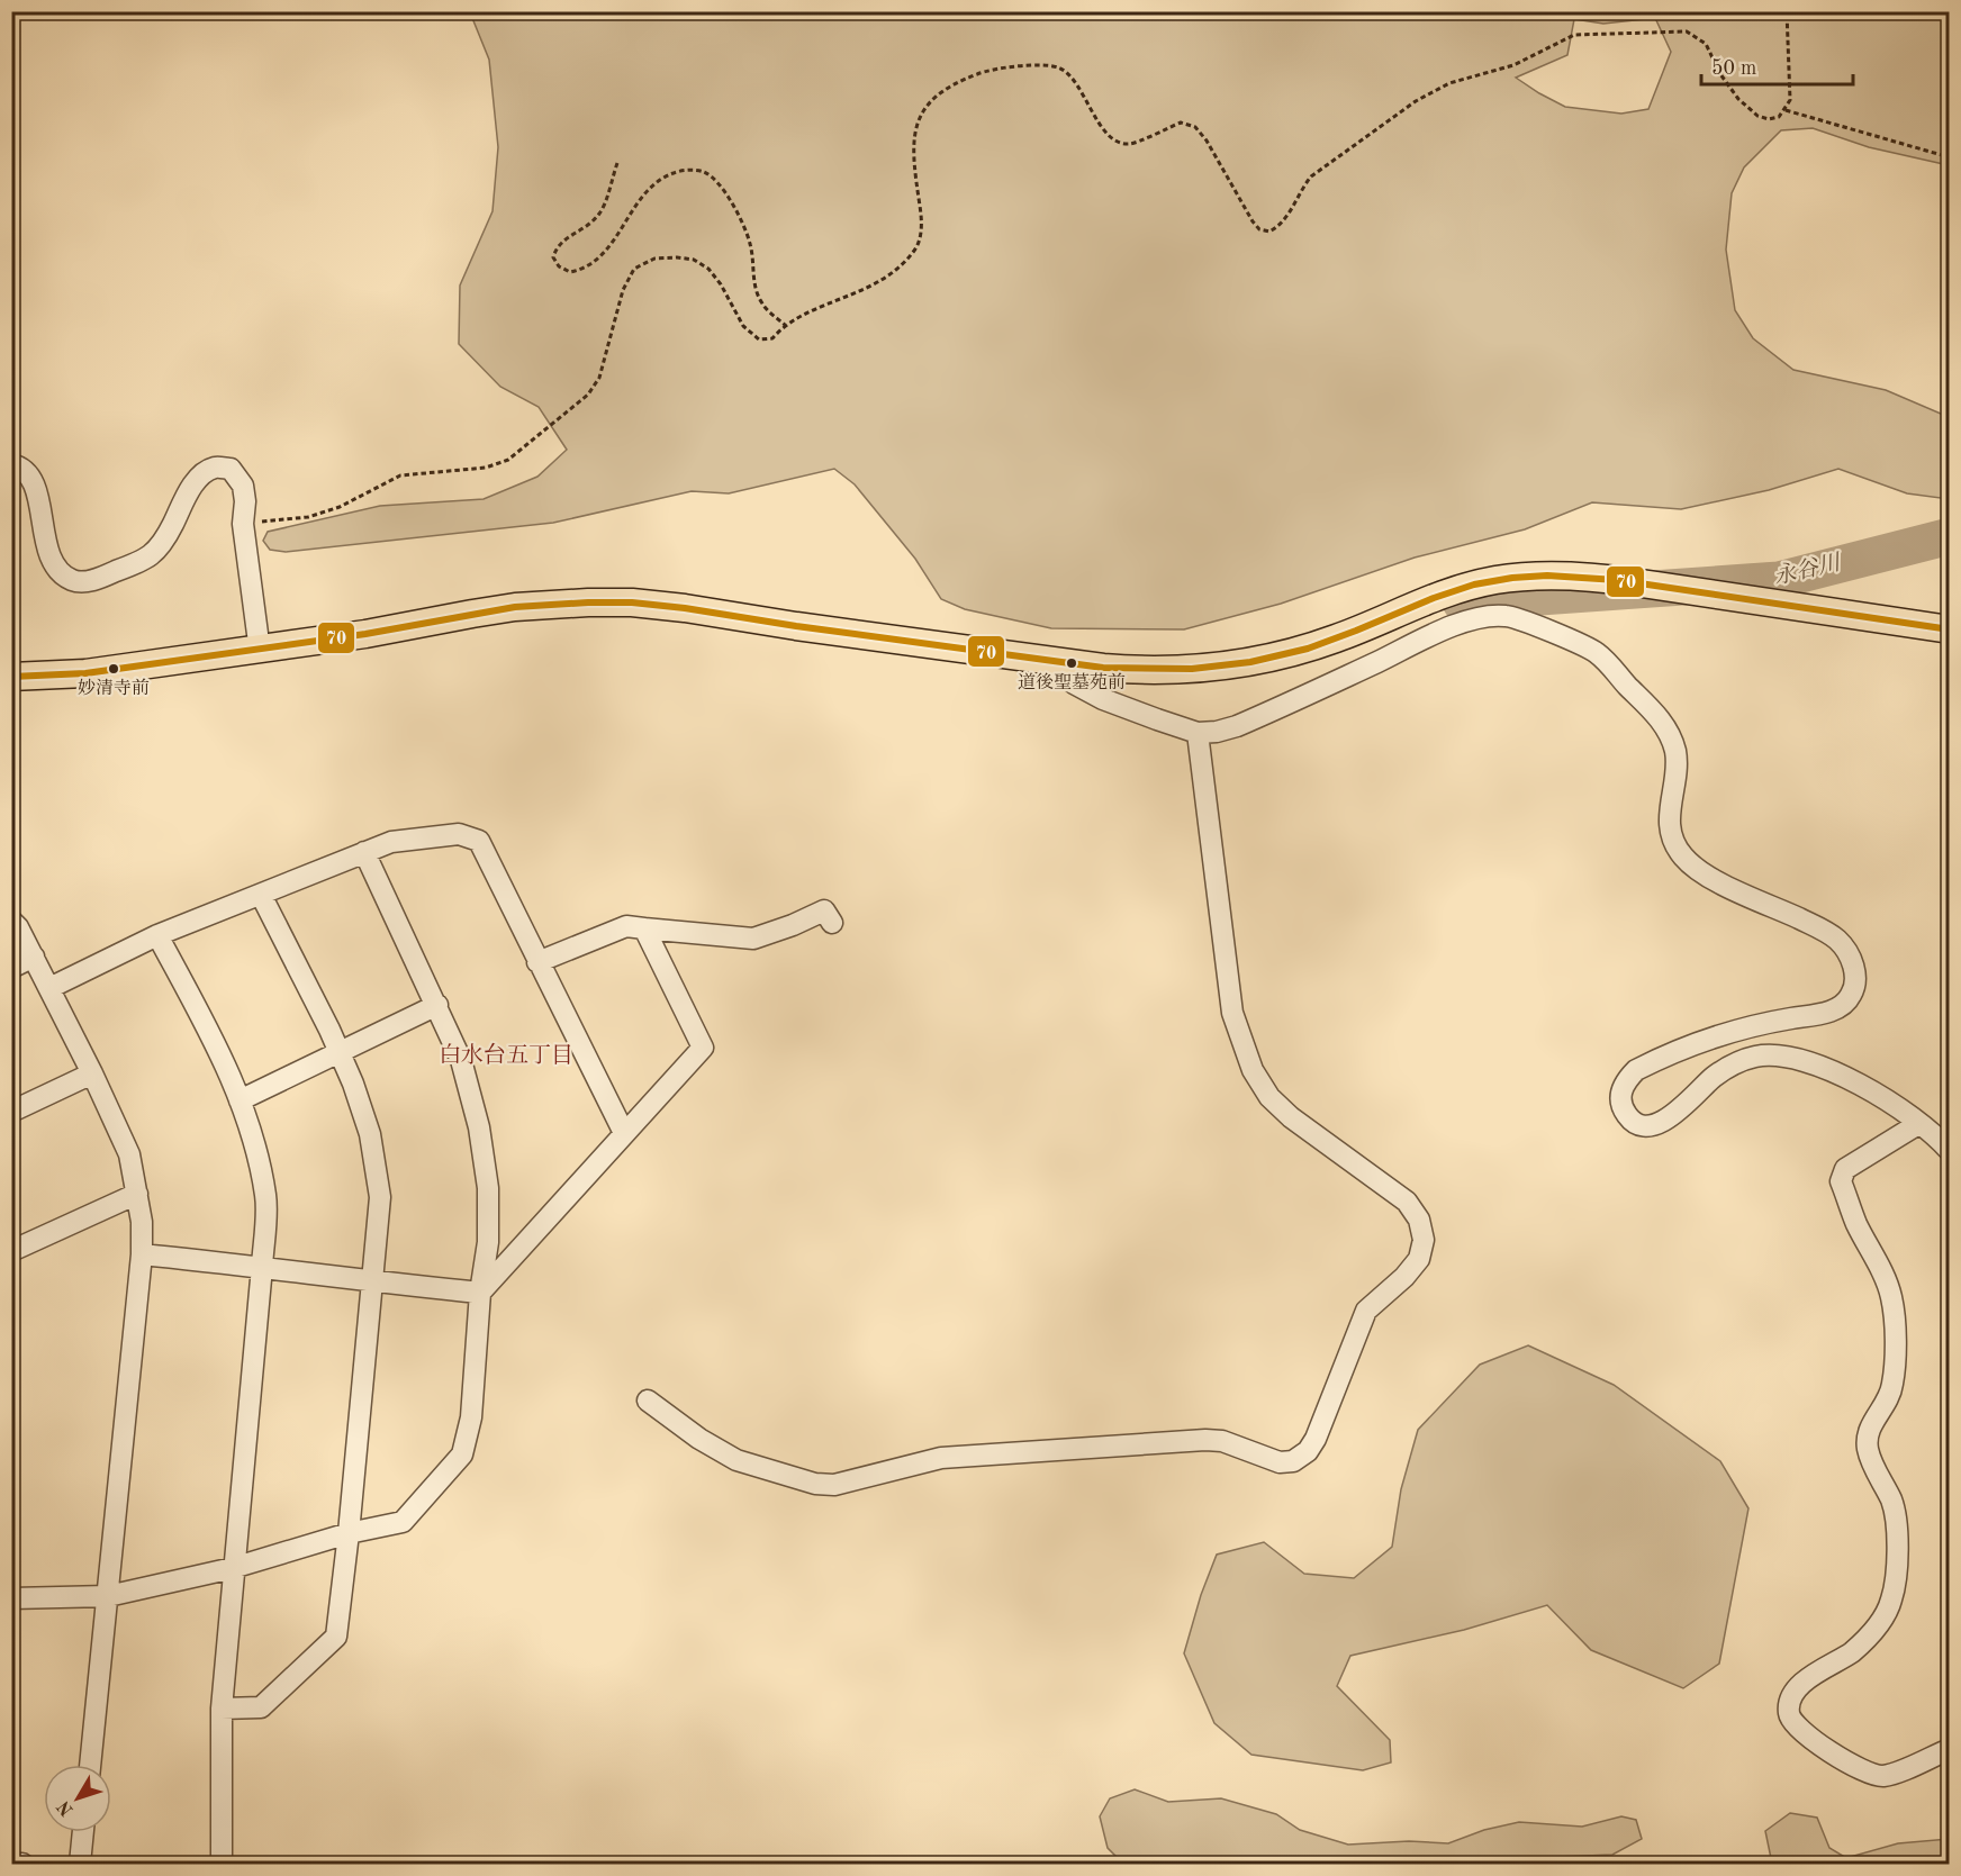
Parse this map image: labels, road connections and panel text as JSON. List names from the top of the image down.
{
  "districts": ["白水台五丁目"],
  "water": ["永谷川"],
  "places": ["道後聖墓苑前", "妙清寺前"],
  "lines": ["transit line 70"],
  "scale_bar": "50 m",
  "north": "bottom left"
}
